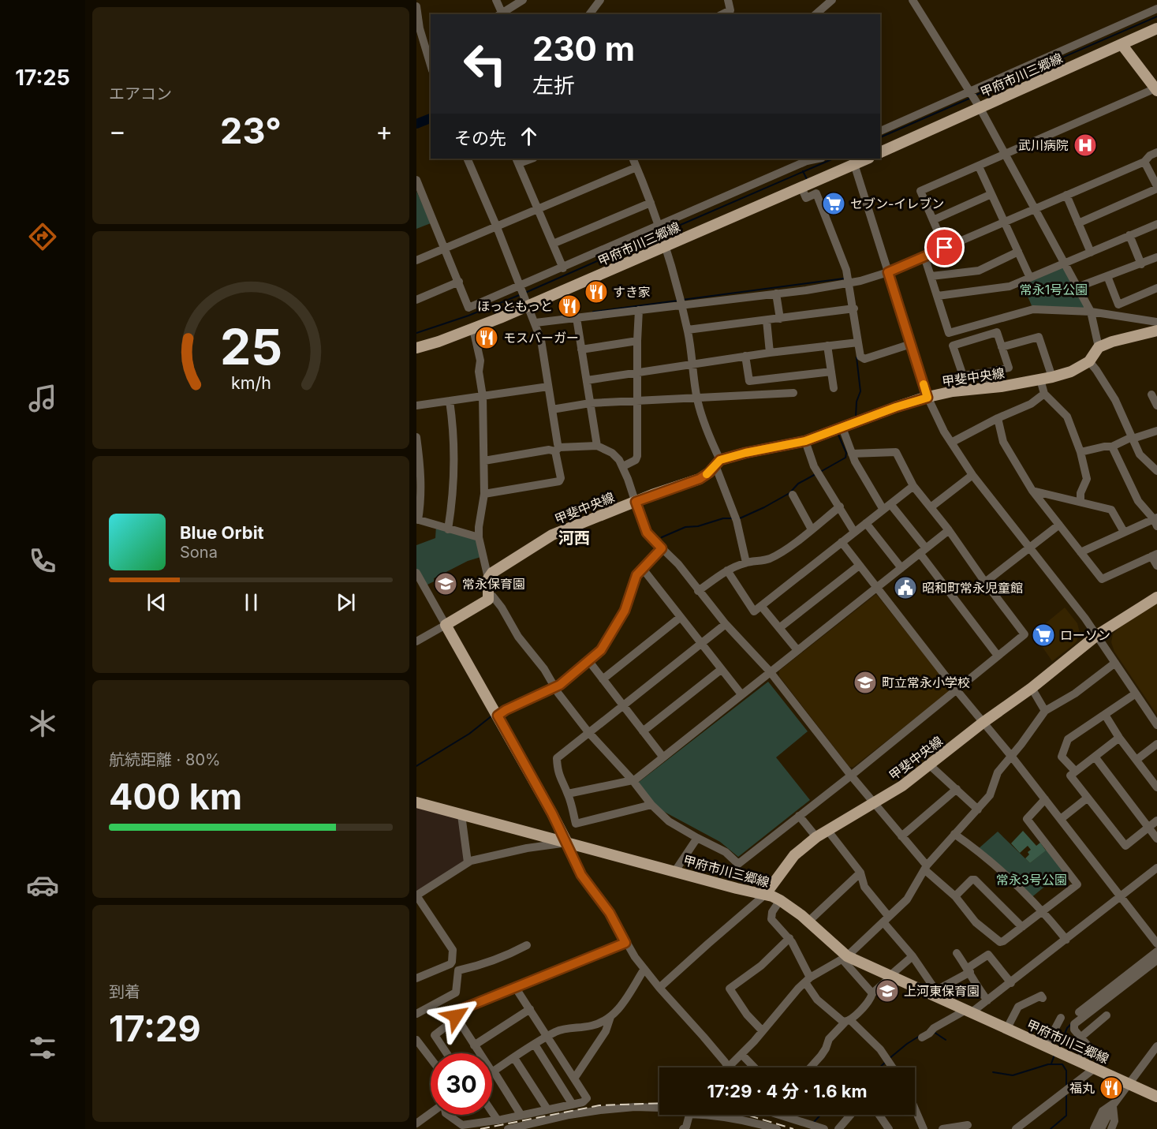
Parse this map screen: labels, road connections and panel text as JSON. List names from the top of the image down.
{
  "streets": {
    "main road": ["甲府市川三郷線", "甲斐中央線"]
  },
  "crossings": [
    ["甲府市川三郷線", "甲斐中央線"]
  ],
  "districts": ["河西"],
  "parks": ["常永1号公園", "常永3号公園"],
  "places": {
    "hospital": ["武川病院"],
    "supermarket": ["セブン-イレブン", "ローソン"],
    "restaurant": [
      "すき家",
      "ほっともっと",
      "モスバーガー",
      "福丸"
    ],
    "school or university": ["常永保育園", "町立常永小学校", "上河東保育園"],
    "public building": ["昭和町常永児童館"]
  },
  "page": {
    "tabs": "17:25",
    "tile": [
      "エアコン",
      ["航続距離 · 80%", "400 km"],
      ["到着", "17:29"]
    ],
    "turn": ["230 m", "左折"],
    "heat": ["−", "23°", "+"],
    "then": "その先",
    "song": ["Blue Orbit", "Sona"],
    "limit": "30",
    "trip": "17:29 · 4 分 · 1.6 km",
    "gauge": ["25", "km/h"]
  }
}
